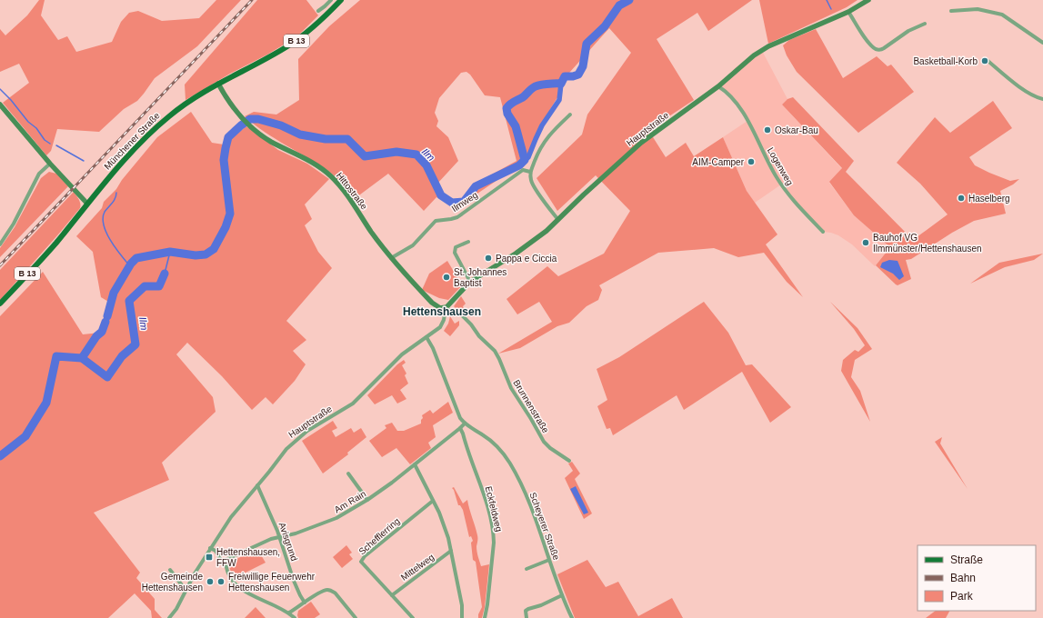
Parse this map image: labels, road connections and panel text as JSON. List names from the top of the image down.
{
  "streets": {
    "main road": ["B 13", "Münchener Straße"],
    "street": [
      "Hauptstraße",
      "Logenweg",
      "Hittostraße",
      "Ilmweg",
      "Brunnenstraße",
      "Am Rain",
      "Eckfeldweg",
      "Scheyerer Straße",
      "Schefflerring",
      "Avisgrund",
      "Mittelweg"
    ]
  },
  "crossings": [
    ["Hauptstraße", "Logenweg"],
    ["Hauptstraße", "Hittostraße"],
    ["Hauptstraße", "Brunnenstraße"],
    ["Hauptstraße", "Scheyerer Straße"],
    ["Hauptstraße", "Avisgrund"],
    ["Münchener Straße", "Hittostraße"],
    ["Hittostraße", "Ilmweg"],
    ["Hittostraße", "Brunnenstraße"],
    ["Am Rain", "Eckfeldweg"],
    ["Am Rain", "Scheyerer Straße"],
    ["Am Rain", "Avisgrund"],
    ["Schefflerring", "Mittelweg"]
  ],
  "districts": ["Hettenshausen"],
  "water": ["Ilm"],
  "places": {
    "other": [
      "Basketball-Korb",
      "Oskar-Bau",
      "AIM-Camper",
      "Haselberg",
      "Bauhof VG Ilmmünster/Hettenshausen",
      "Pappa e Ciccia",
      "St. Johannes Baptist",
      "Gemeinde Hettenshausen",
      "Freiwillige Feuerwehr Hettenshausen"
    ],
    "transit": ["Hettenshausen, FFW"]
  },
  "legend": ["Straße", "Bahn", "Park"]
}
